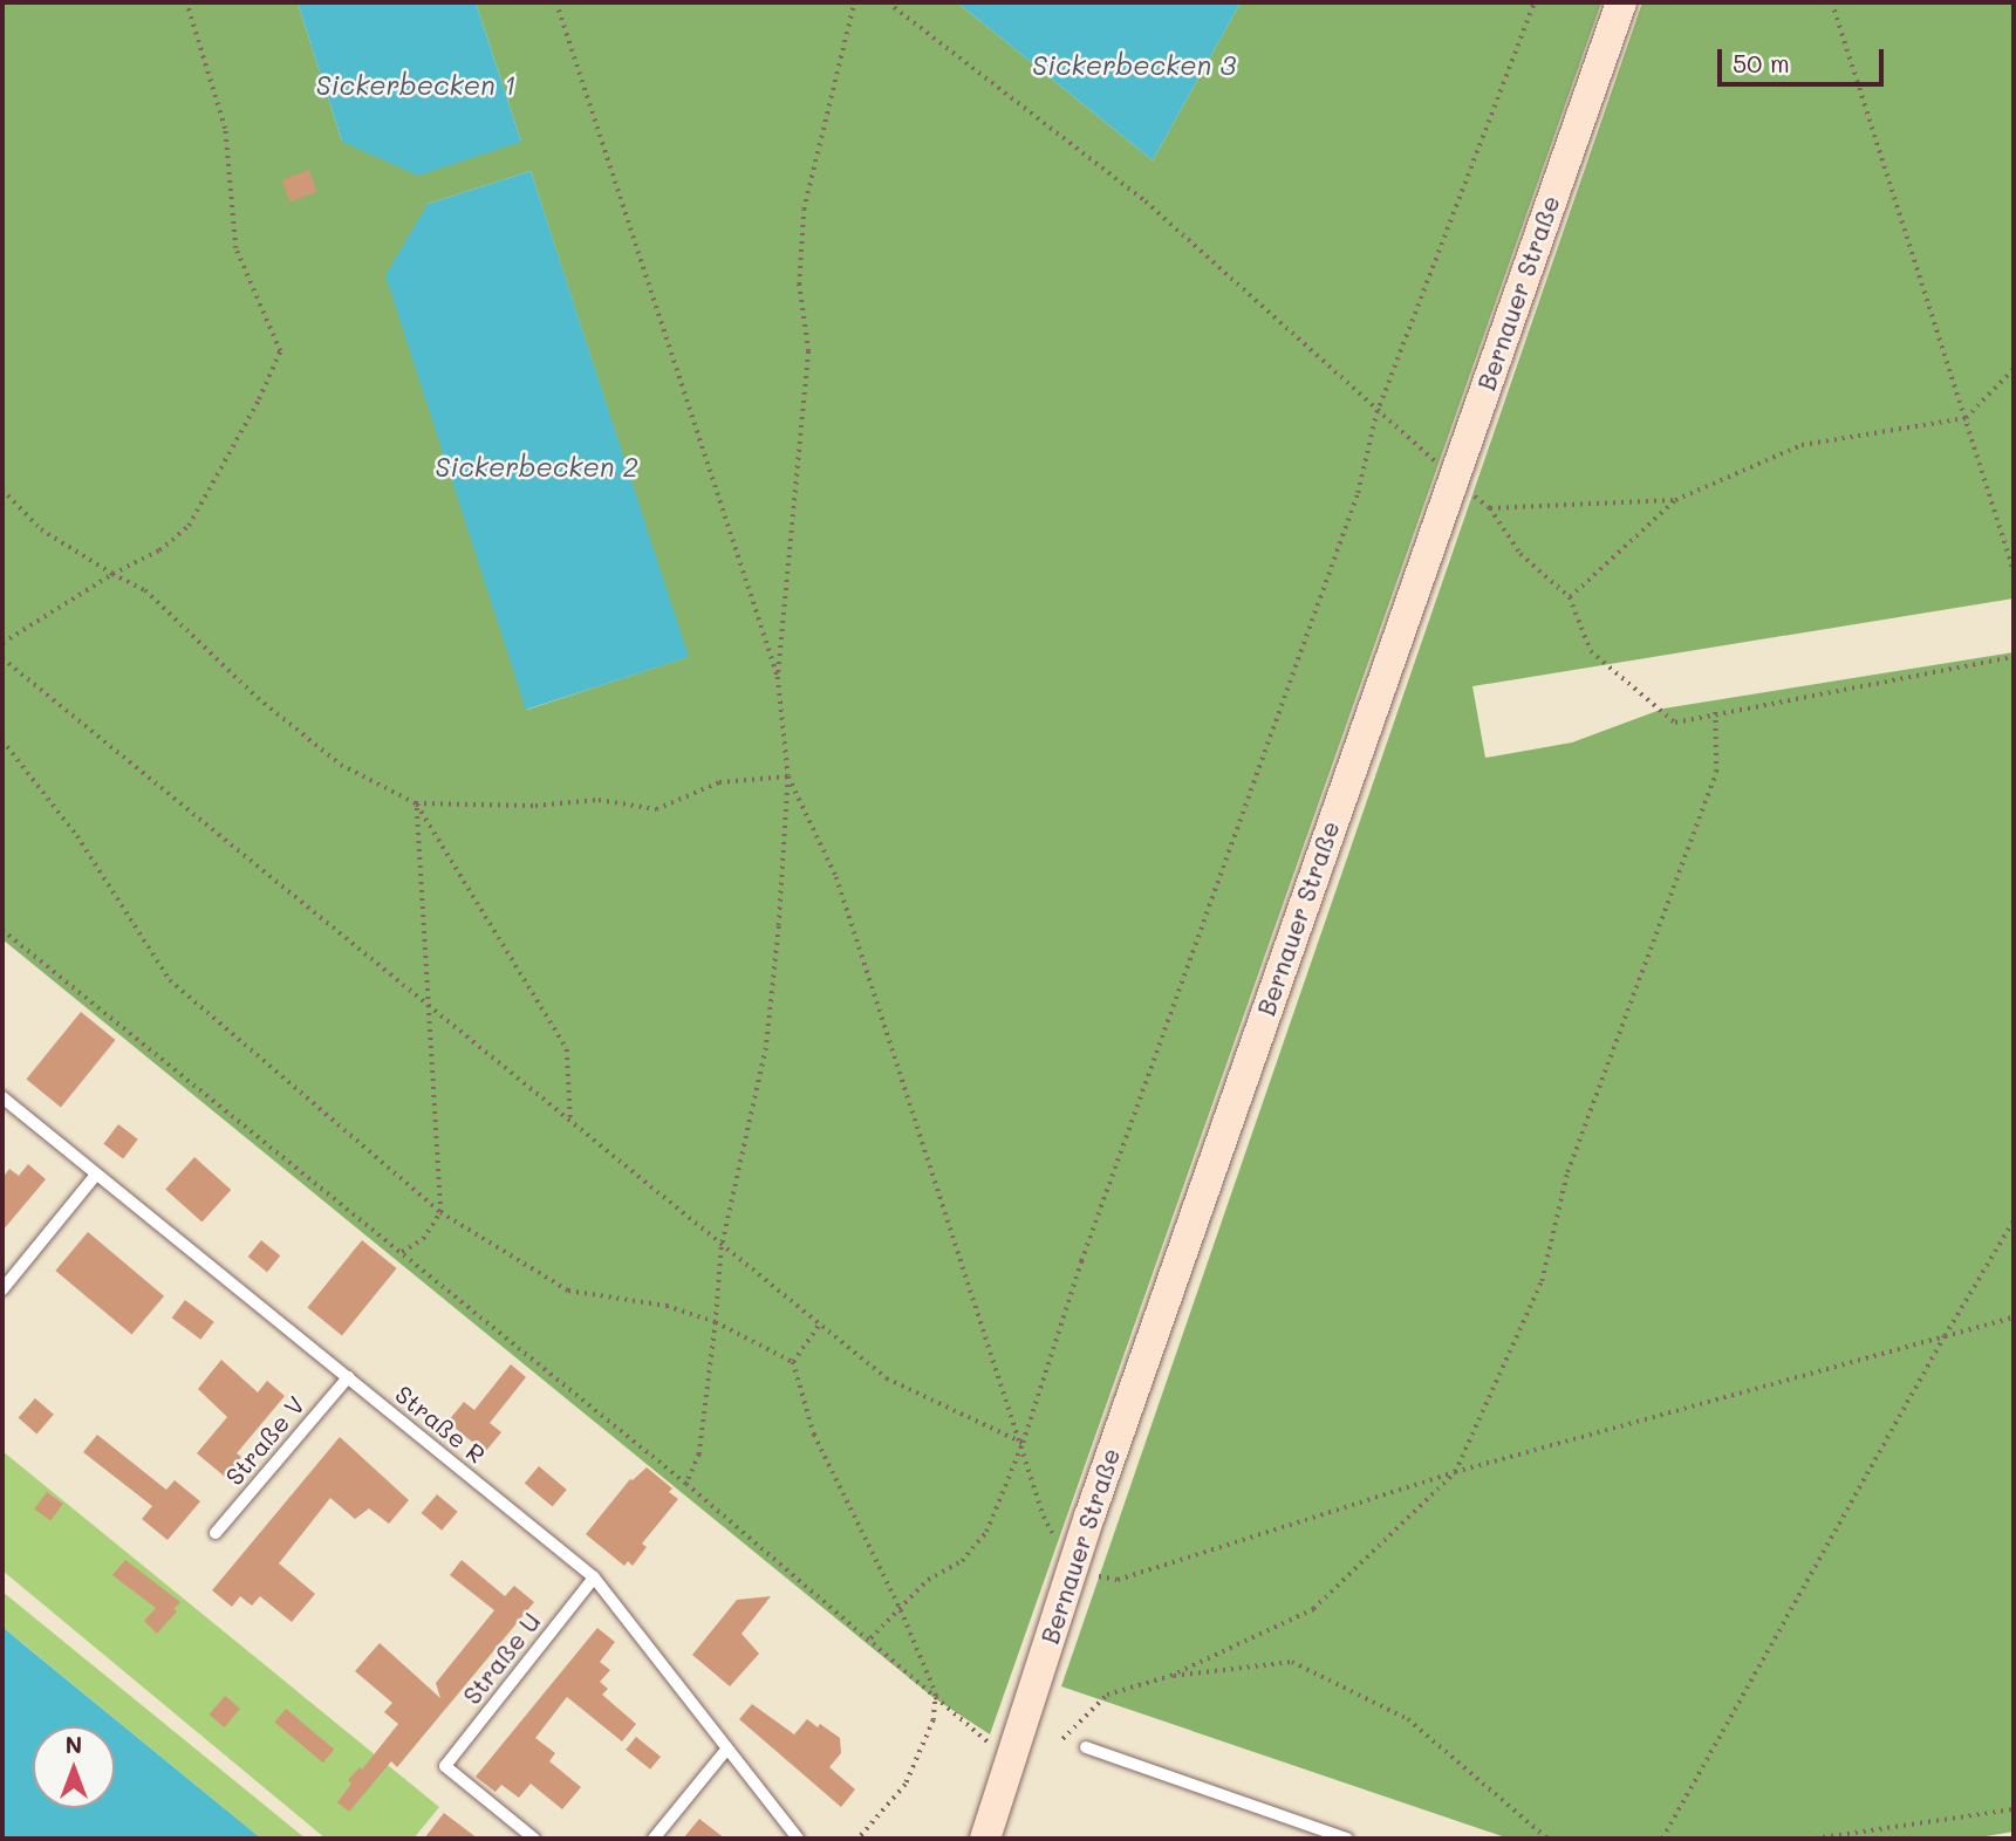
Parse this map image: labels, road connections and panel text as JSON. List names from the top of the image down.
{
  "streets": {
    "main road": ["Bernauer Straße"],
    "lane": ["Straße R", "Straße V", "Straße U"]
  },
  "crossings": [
    ["Straße R", "Straße V"],
    ["Straße R", "Straße U"]
  ],
  "water": ["Sickerbecken 3", "Sickerbecken 1", "Sickerbecken 2"],
  "scale_bar": "50 m",
  "north": "top"
}
